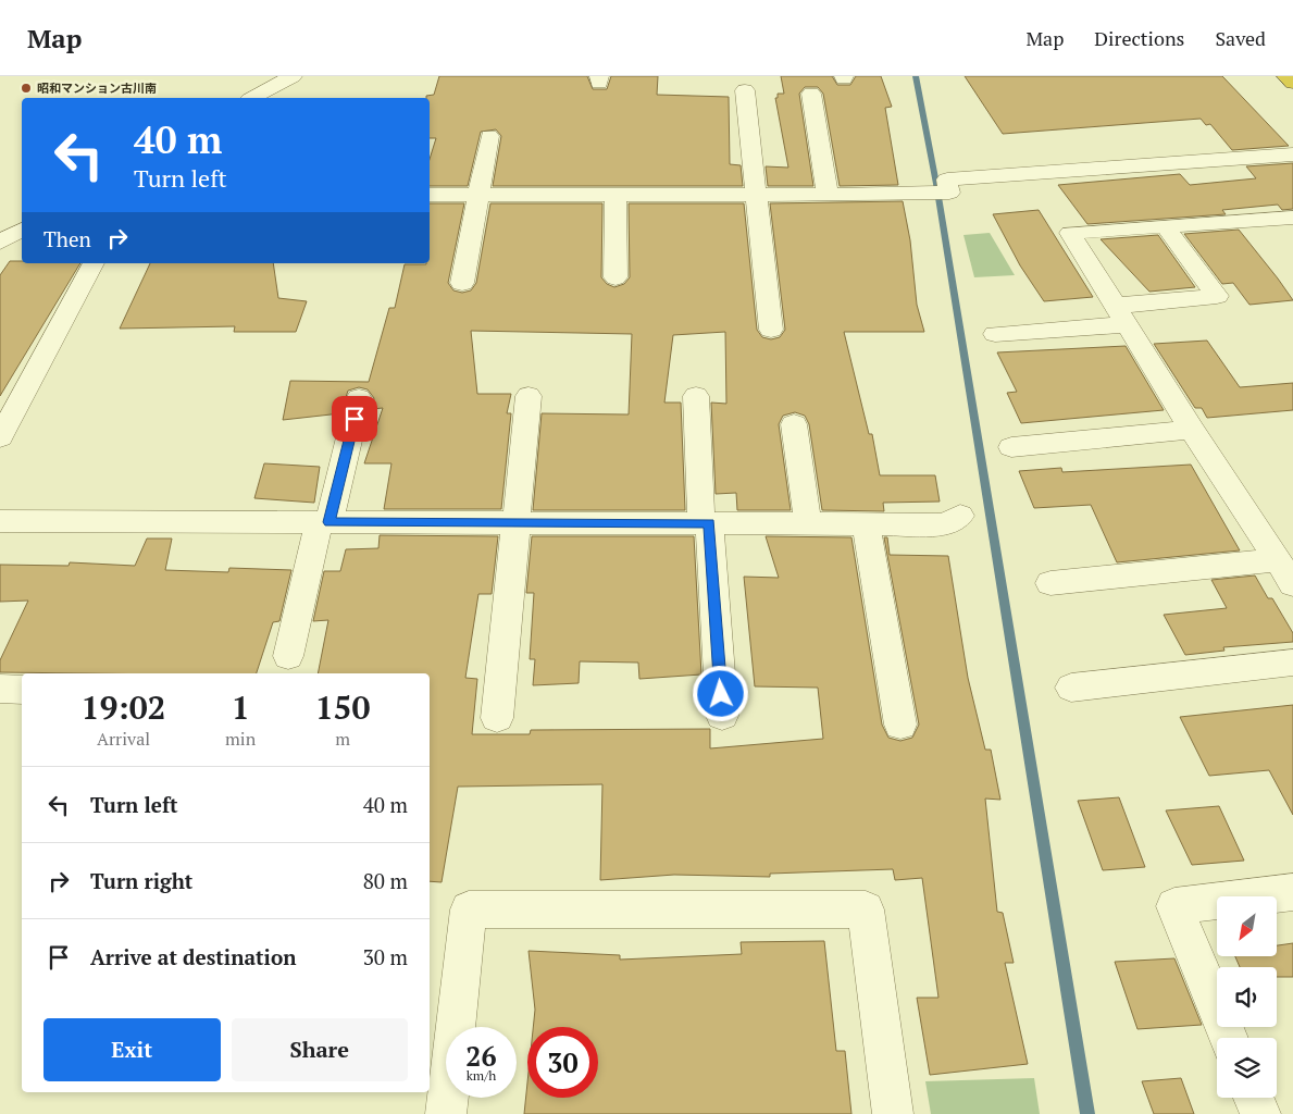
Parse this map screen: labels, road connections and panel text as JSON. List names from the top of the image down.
{
  "places": ["昭和マンション古川南"],
  "north": "bottom left",
  "page": {
    "header": "Map",
    "nav": ["Map", "Directions", "Saved"],
    "turn": ["40 m", "Turn left"],
    "then": "Then",
    "eta": [
      "19:02",
      "Arrival",
      "1",
      "min",
      "150",
      "m"
    ],
    "list": [
      {
        "name": "Turn left",
        "value": "40 m"
      },
      {
        "name": "Turn right",
        "value": "80 m"
      },
      {
        "name": "Arrive at destination",
        "value": "30 m"
      }
    ],
    "buttons": ["Exit", "Share"],
    "speed": "26 km/h",
    "limit": "30"
  }
}
